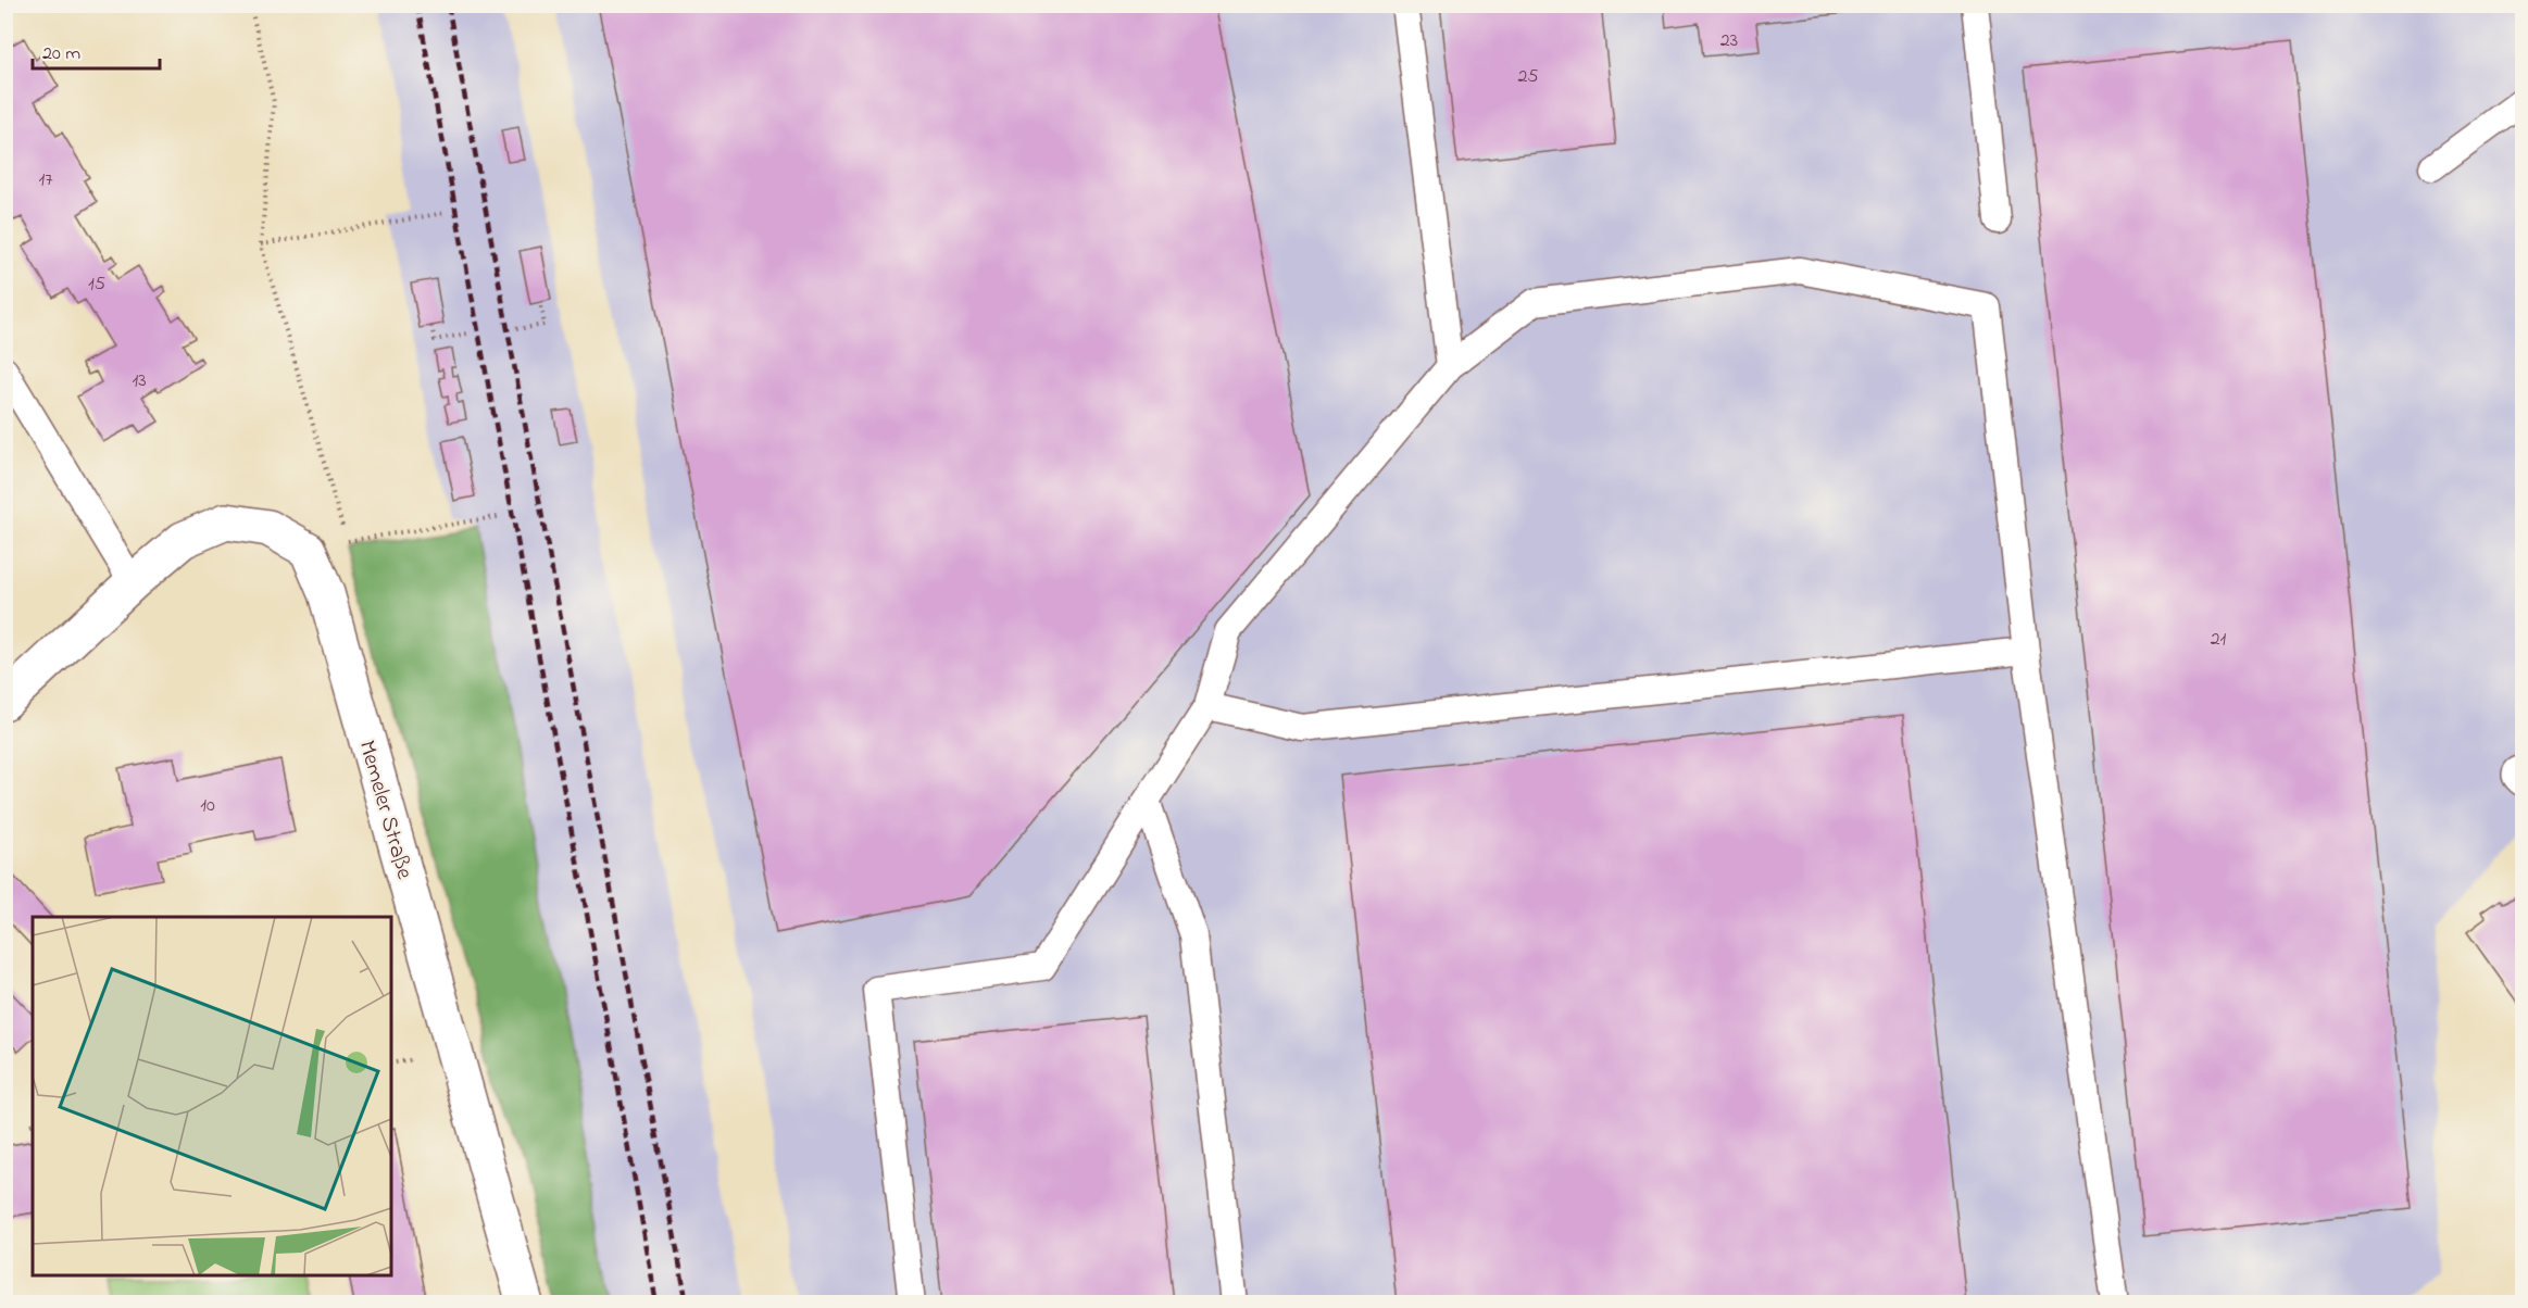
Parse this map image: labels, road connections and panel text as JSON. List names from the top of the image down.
{
  "streets": {
    "street": ["Memeler Straße"]
  },
  "house_numbers": [
    "23",
    "25",
    "17",
    "15",
    "13",
    "21",
    "10"
  ],
  "scale_bar": "20 m"
}
